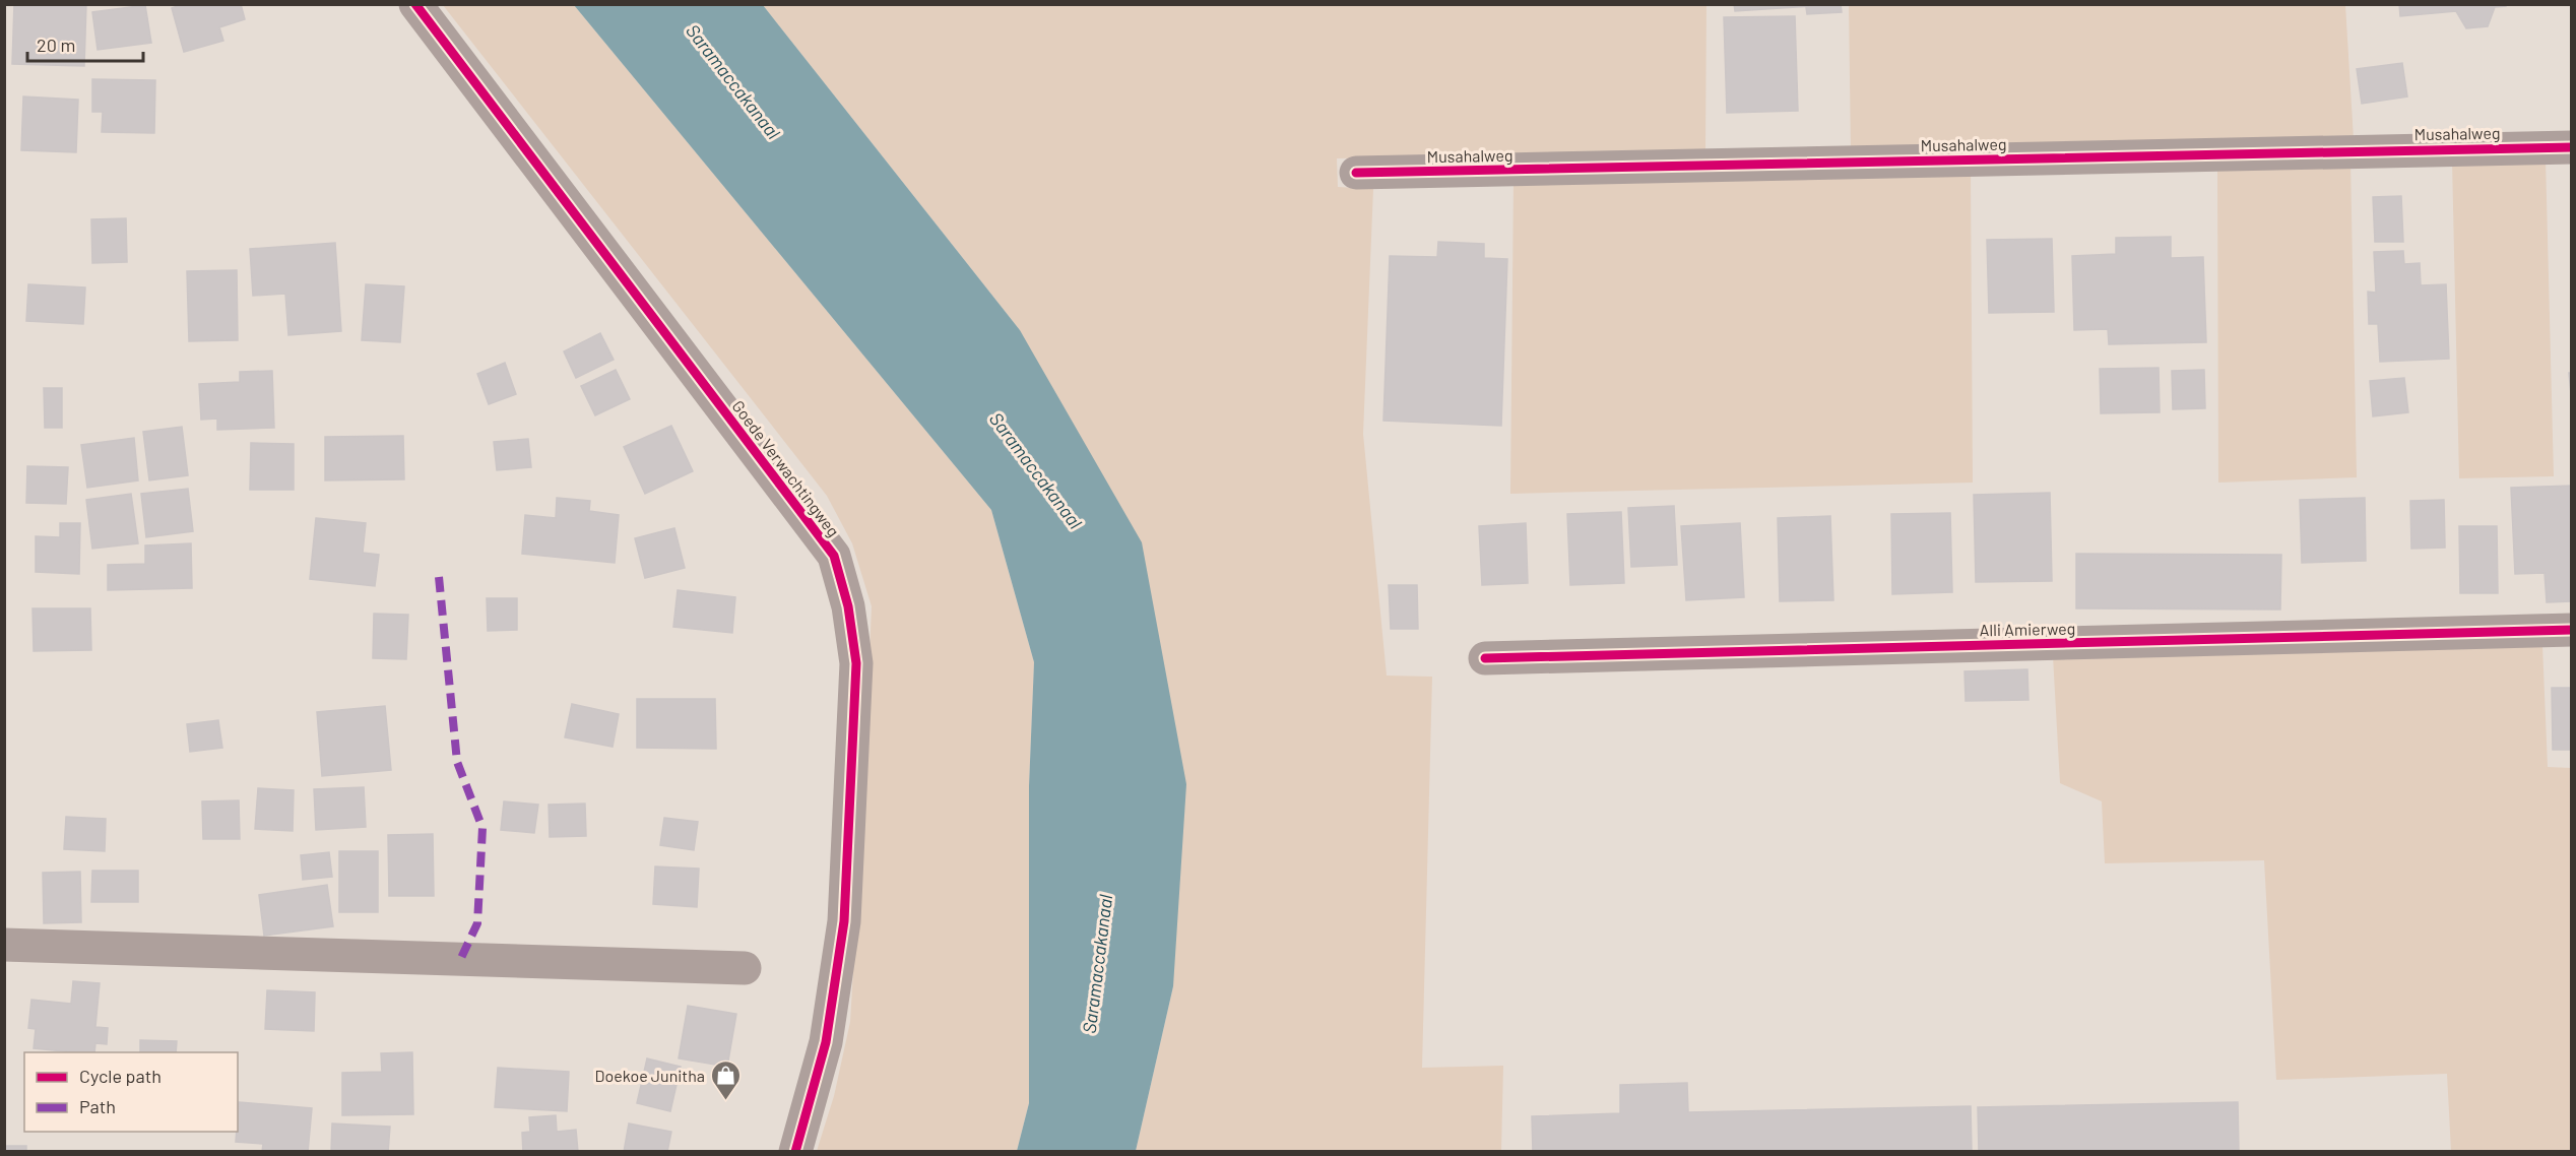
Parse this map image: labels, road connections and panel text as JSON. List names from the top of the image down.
{
  "streets": {
    "street": ["Musahalweg", "Goede Verwachtingweg", "Alli Amierweg"]
  },
  "water": ["Saramaccakanaal"],
  "places": {
    "shop": ["Doekoe Junitha"]
  },
  "legend": ["Cycle path", "Path"],
  "scale_bar": "20 m"
}
